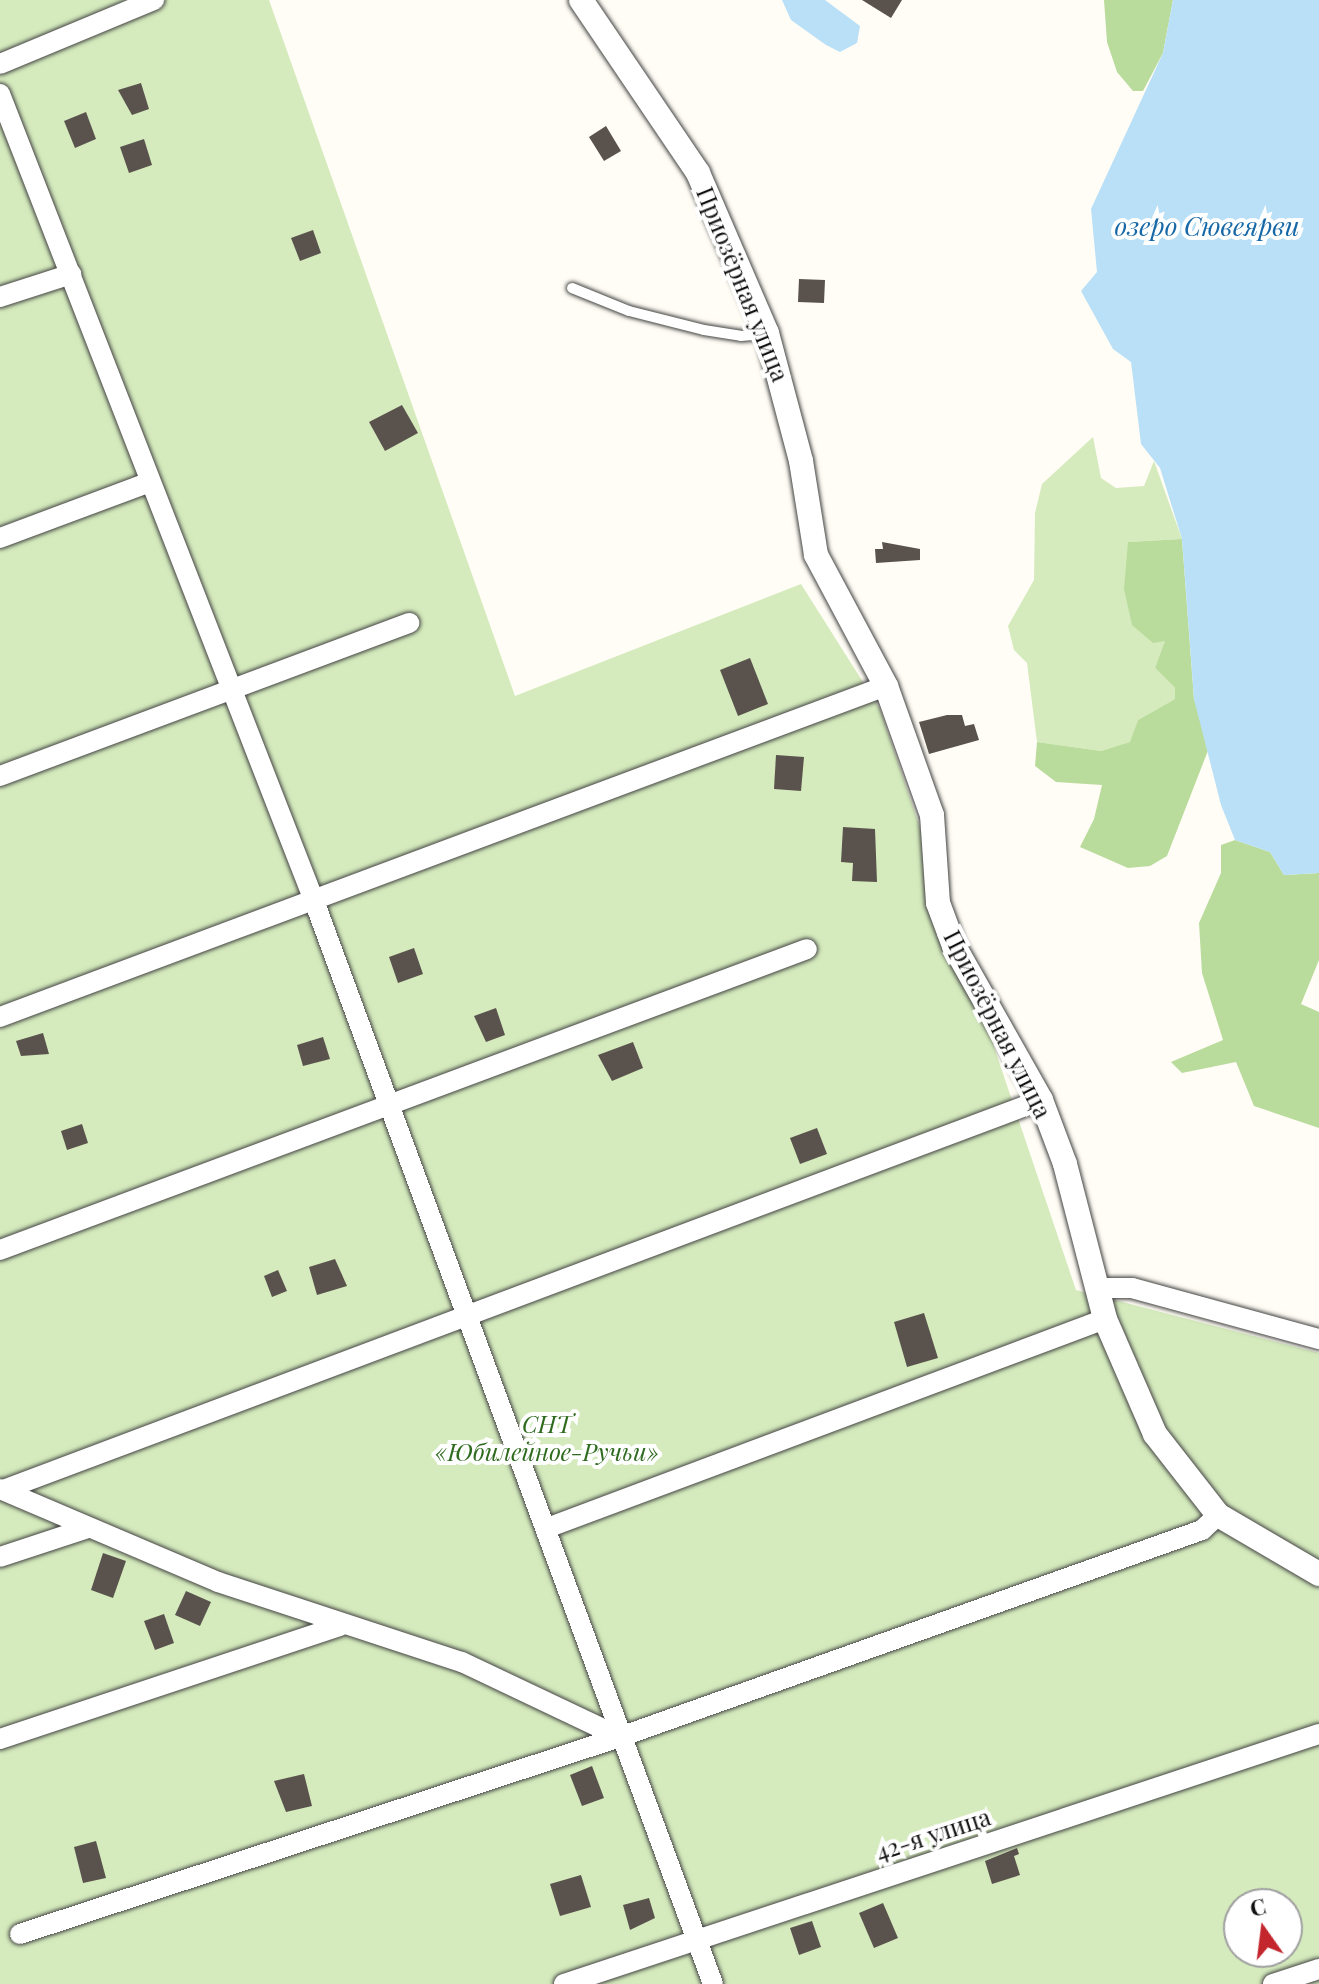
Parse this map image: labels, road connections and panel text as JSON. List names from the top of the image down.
{
  "streets": {
    "street": ["Приозёрная улица", "42-я улица"]
  },
  "water": ["озеро Сювеярви"],
  "parks": ["СНТ «Юбилейное-Ручьи»"],
  "north": "top"
}
